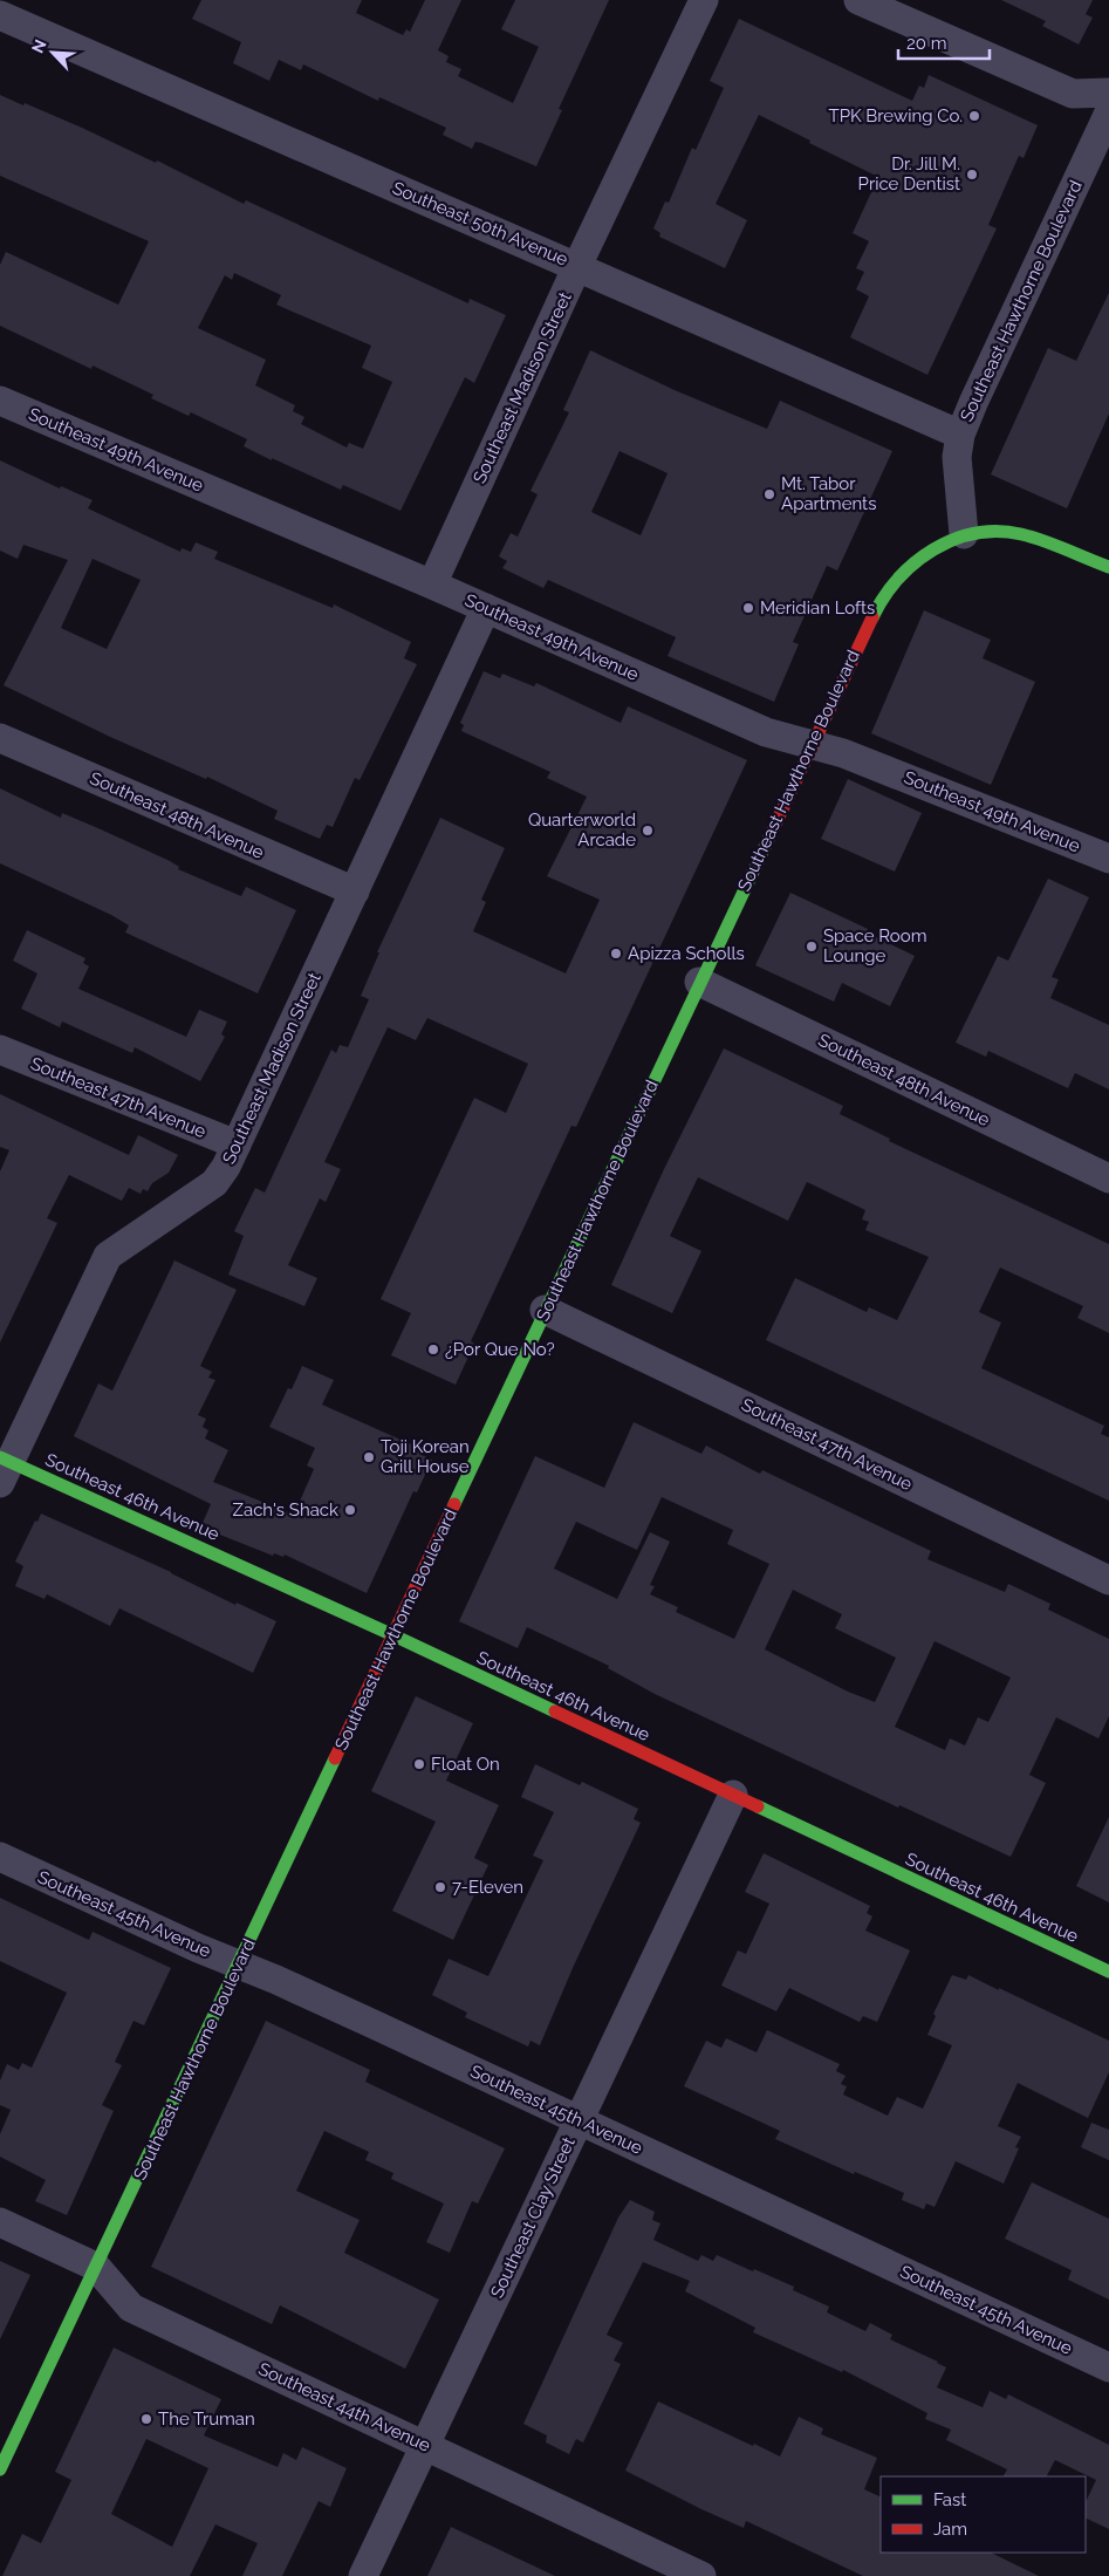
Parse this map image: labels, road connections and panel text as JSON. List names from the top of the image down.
{
  "streets": {
    "main road": ["Southeast Hawthorne Boulevard", "Southeast 46th Avenue"],
    "street": [
      "Southeast 50th Avenue",
      "Southeast Madison Street",
      "Southeast 49th Avenue",
      "Southeast 48th Avenue",
      "Southeast 47th Avenue",
      "Southeast 45th Avenue",
      "Southeast Clay Street",
      "Southeast 44th Avenue"
    ]
  },
  "crossings": [
    ["Southeast 50th Avenue", "Southeast Hawthorne Boulevard"],
    ["Southeast 50th Avenue", "Southeast Madison Street"],
    ["Southeast Hawthorne Boulevard", "Southeast 49th Avenue"],
    ["Southeast Hawthorne Boulevard", "Southeast 48th Avenue"],
    ["Southeast Hawthorne Boulevard", "Southeast 47th Avenue"],
    ["Southeast Hawthorne Boulevard", "Southeast 46th Avenue"],
    ["Southeast Hawthorne Boulevard", "Southeast 45th Avenue"],
    ["Southeast Hawthorne Boulevard", "Southeast 44th Avenue"],
    ["Southeast Madison Street", "Southeast 49th Avenue"],
    ["Southeast Madison Street", "Southeast 48th Avenue"],
    ["Southeast Madison Street", "Southeast 47th Avenue"],
    ["Southeast Madison Street", "Southeast 46th Avenue"],
    ["Southeast 46th Avenue", "Southeast Clay Street"],
    ["Southeast 45th Avenue", "Southeast Clay Street"],
    ["Southeast Clay Street", "Southeast 44th Avenue"]
  ],
  "places": [
    "TPK Brewing Co.",
    "Dr. Jill M. Price Dentist",
    "Mt. Tabor Apartments",
    "Meridian Lofts",
    "Quarterworld Arcade",
    "Space Room Lounge",
    "Apizza Scholls",
    "¿Por Que No?",
    "Toji Korean Grill House",
    "Zach's Shack",
    "Float On",
    "7-Eleven",
    "The Truman"
  ],
  "legend": ["Fast", "Jam"],
  "scale_bar": "20 m",
  "north": "top left"
}
